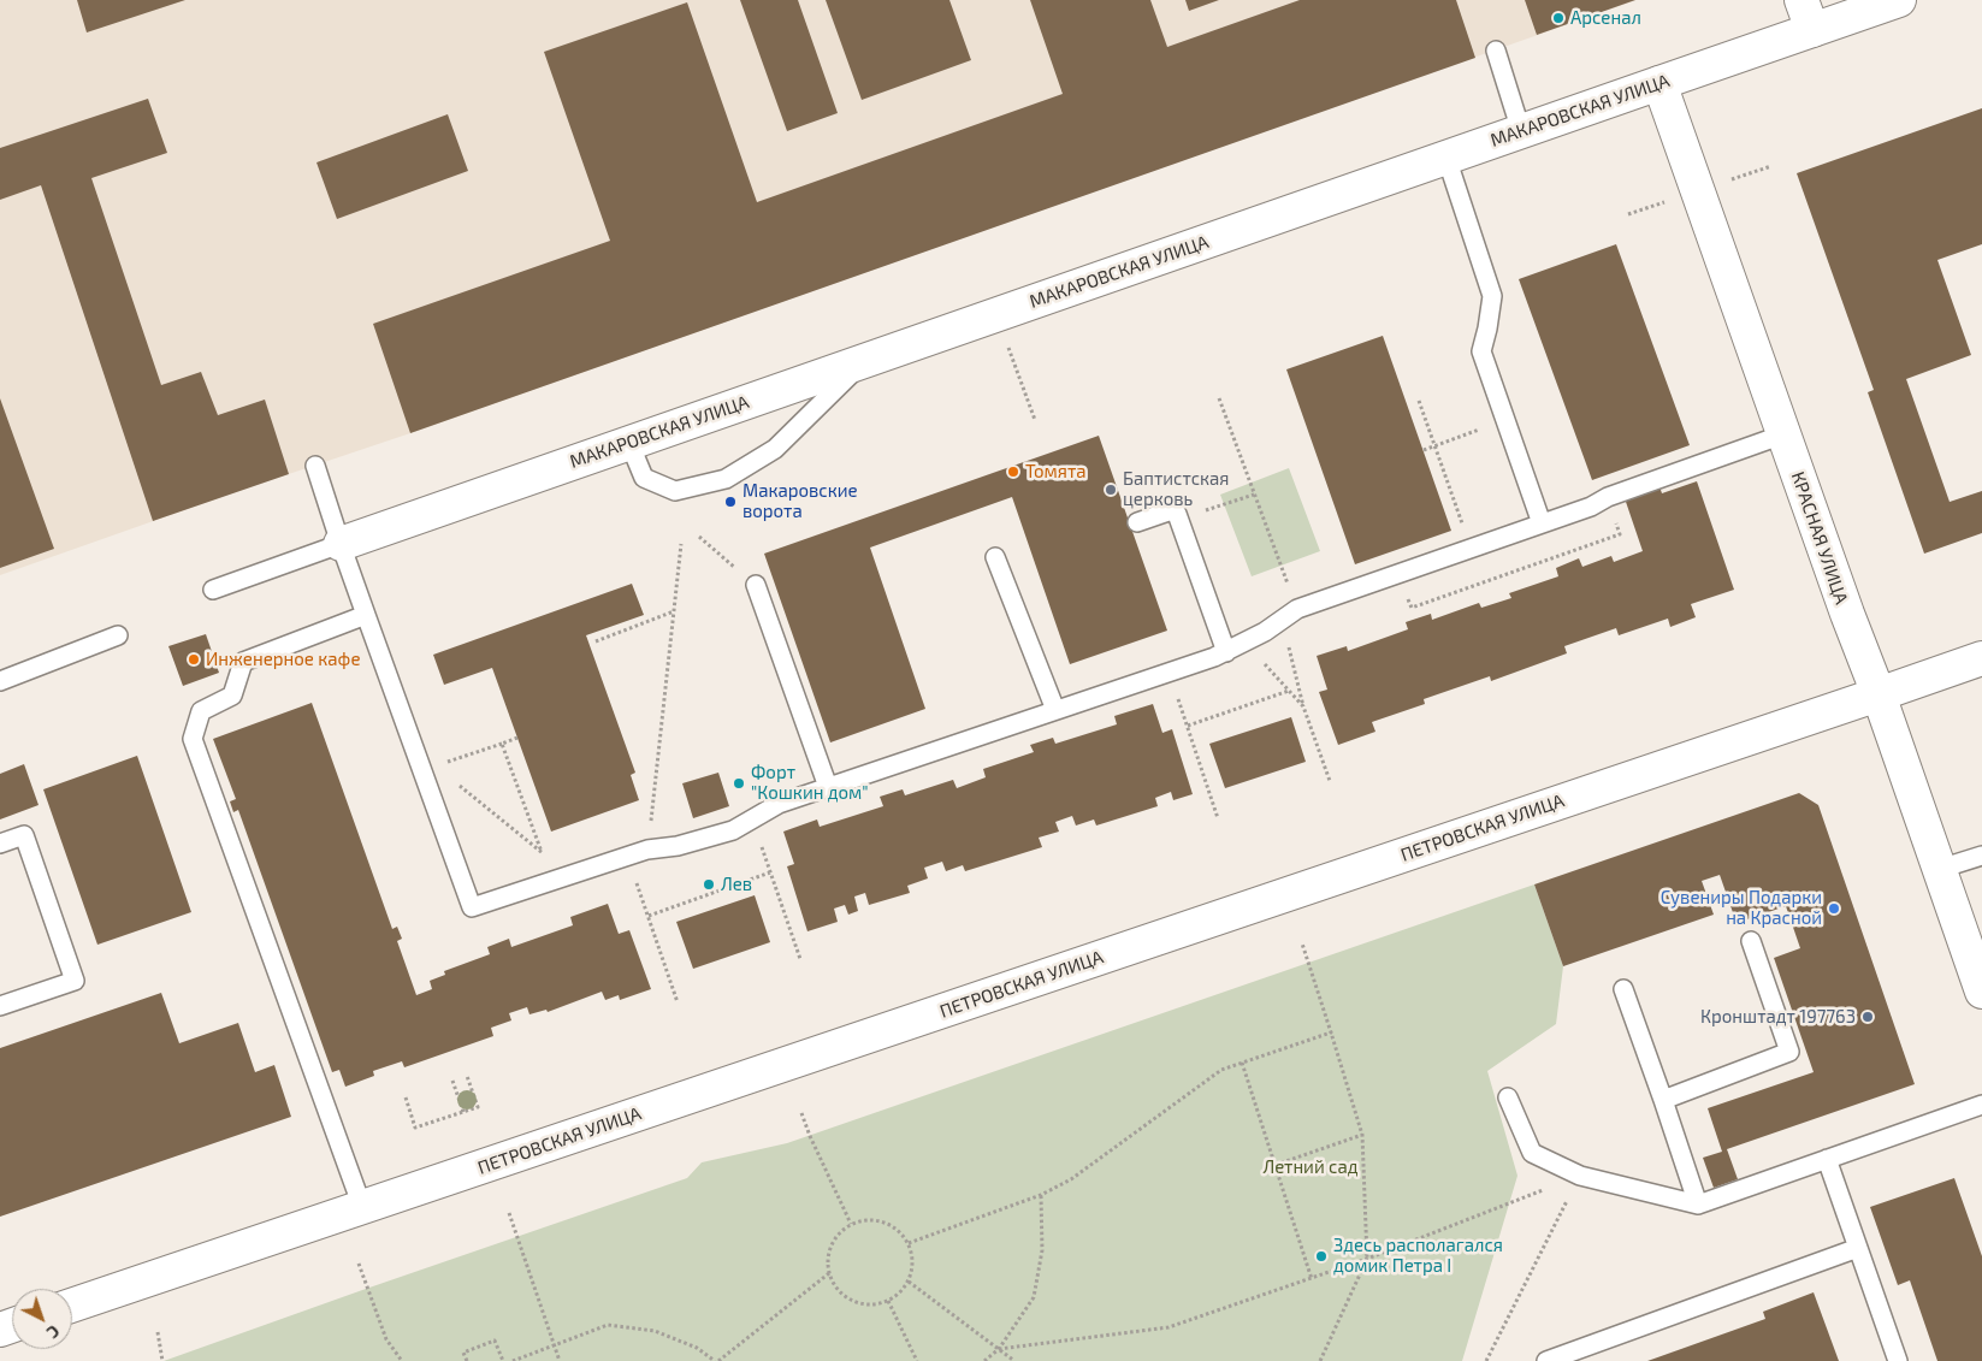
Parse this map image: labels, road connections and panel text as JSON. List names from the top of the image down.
{
  "streets": {
    "street": ["МАКАРОВСКАЯ УЛИЦА", "КРАСНАЯ УЛИЦА", "ПЕТРОВСКАЯ УЛИЦА"]
  },
  "crossings": [
    ["МАКАРОВСКАЯ УЛИЦА", "КРАСНАЯ УЛИЦА"],
    ["КРАСНАЯ УЛИЦА", "ПЕТРОВСКАЯ УЛИЦА"]
  ],
  "parks": ["Летний сад"],
  "places": [
    "Арсенал",
    "Томята",
    "Баптистская церковь",
    "Макаровские ворота",
    "Инженерное кафе",
    "Форт \"Кошкин дом\"",
    "Лев",
    "Сувениры Подарки на Красной",
    "Кронштадт 197763",
    "Здесь располагался домик Петра I"
  ],
  "north": "bottom right"
}
